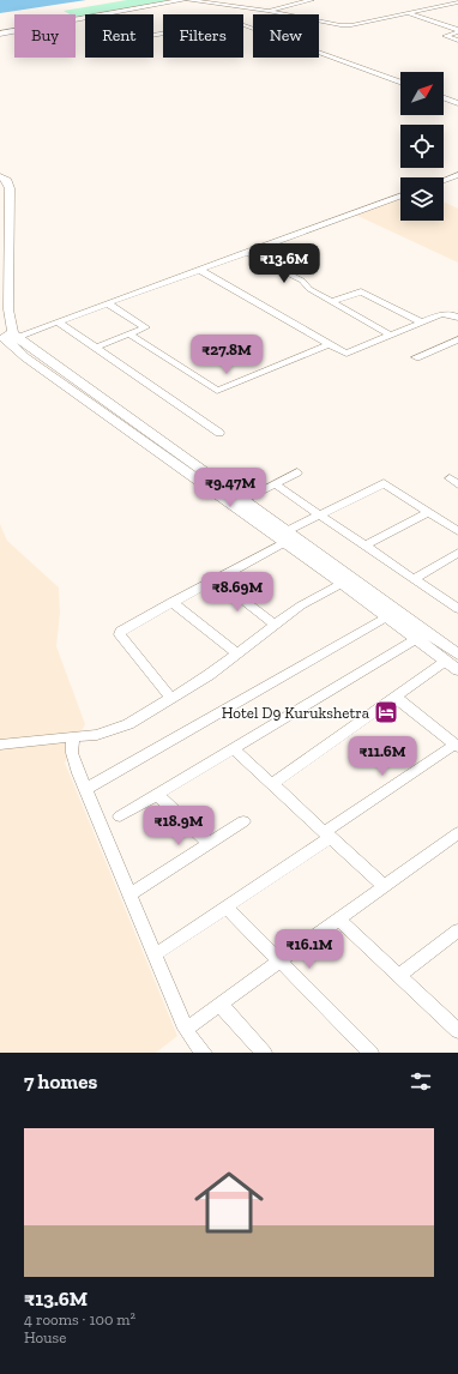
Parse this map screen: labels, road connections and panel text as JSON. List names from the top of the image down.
{
  "places": {
    "hotel": ["Hotel D9 Kurukshetra"]
  },
  "north": "top right",
  "page": {
    "chip": [
      "Buy",
      "Rent",
      "Filters",
      "New"
    ],
    "price": [
      "₹13.6M",
      "₹27.8M",
      "₹9.47M",
      "₹8.69M",
      "₹11.6M",
      "₹18.9M",
      "₹16.1M"
    ],
    "heading": "7 homes",
    "list": [
      {
        "name": "₹13.6M",
        "note": "4 rooms · 100 m² · House"
      }
    ]
  }
}
